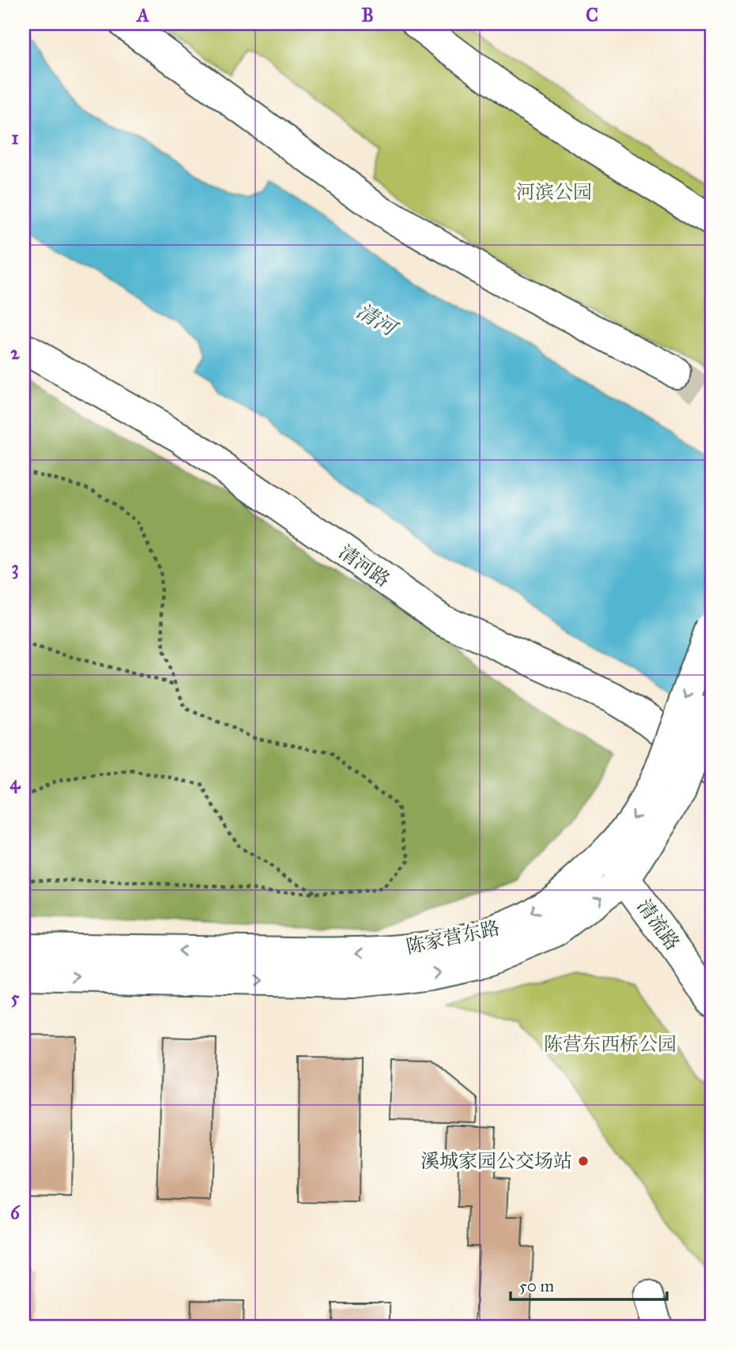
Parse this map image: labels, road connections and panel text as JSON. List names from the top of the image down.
{
  "streets": {
    "street": ["清河路", "清流路", "陈家营东路"]
  },
  "crossings": [
    ["清流路", "陈家营东路"]
  ],
  "water": ["清河"],
  "parks": ["河滨公园", "陈营东西桥公园"],
  "places": ["溪城家园公交场站"],
  "scale_bar": "50 m",
  "grid": {
    "columns": ["A", "B", "C"],
    "rows": [
      "1",
      "2",
      "3",
      "4",
      "5",
      "6"
    ]
  }
}
